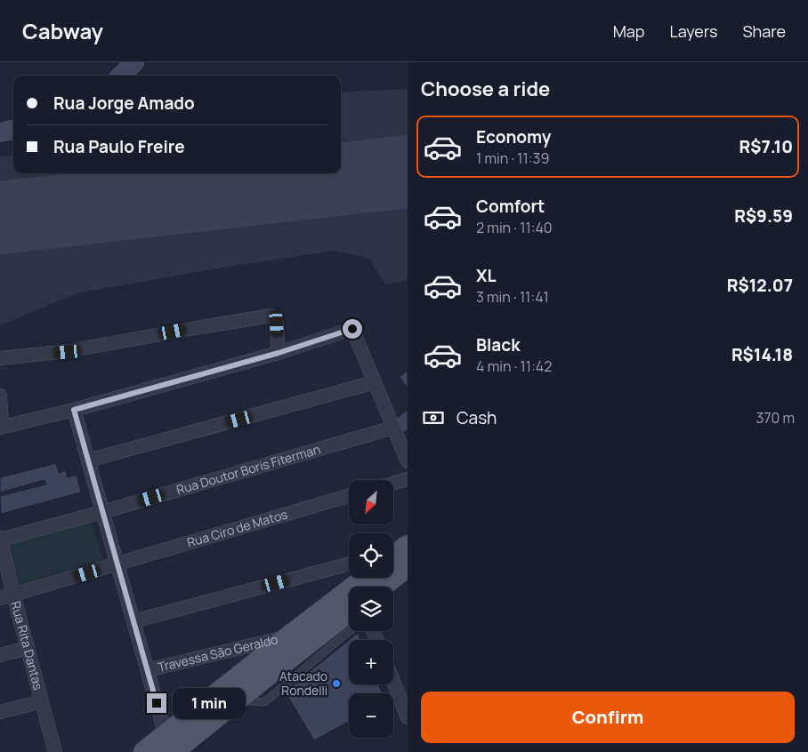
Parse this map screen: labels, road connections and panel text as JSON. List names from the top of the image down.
{
  "streets": {
    "street": [
      "Rua Doutor Boris Fiterman",
      "Rua Ciro de Matos",
      "Rua Rita Dantas",
      "Travessa São Geraldo"
    ]
  },
  "crossings": [
    ["Rua Doutor Boris Fiterman", "Rua Rita Dantas"],
    ["Rua Ciro de Matos", "Rua Rita Dantas"]
  ],
  "places": ["Atacado Rondelli"],
  "north": "bottom left",
  "page": {
    "header": "Cabway",
    "nav": ["Map", "Layers", "Share"],
    "heading": "Choose a ride",
    "banner": ["Rua Jorge Amado", "Rua Paulo Freire"],
    "list": [
      {
        "name": "Economy",
        "note": "1 min · 11:39",
        "value": "R$7.10"
      },
      {
        "name": "Comfort",
        "note": "2 min · 11:40",
        "value": "R$9.59"
      },
      {
        "name": "XL",
        "note": "3 min · 11:41",
        "value": "R$12.07"
      },
      {
        "name": "Black",
        "note": "4 min · 11:42",
        "value": "R$14.18"
      }
    ],
    "pay": ["Cash", "370 m"],
    "map_buttons": ["+", "−"],
    "buttons": "Confirm",
    "bubble": "1 min"
  }
}
